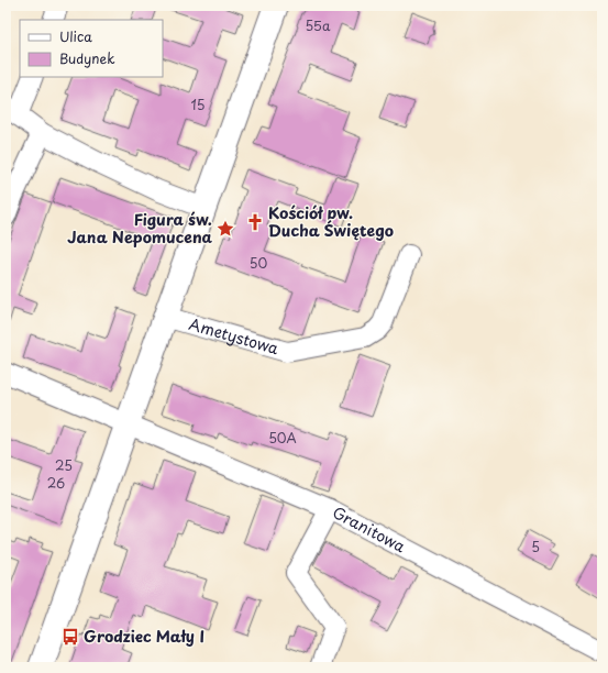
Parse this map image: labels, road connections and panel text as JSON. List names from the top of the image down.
{
  "streets": {
    "street": ["Ametystowa", "Granitowa"]
  },
  "places": {
    "church": ["Kościół pw. Ducha Świętego"],
    "place": ["Figura św. Jana Nepomucena"],
    "bus stop": ["Grodziec Mały I"]
  },
  "house_numbers": [
    "55a",
    "15",
    "50",
    "50A",
    "25",
    "26",
    "5"
  ],
  "legend": ["Ulica", "Budynek"]
}
